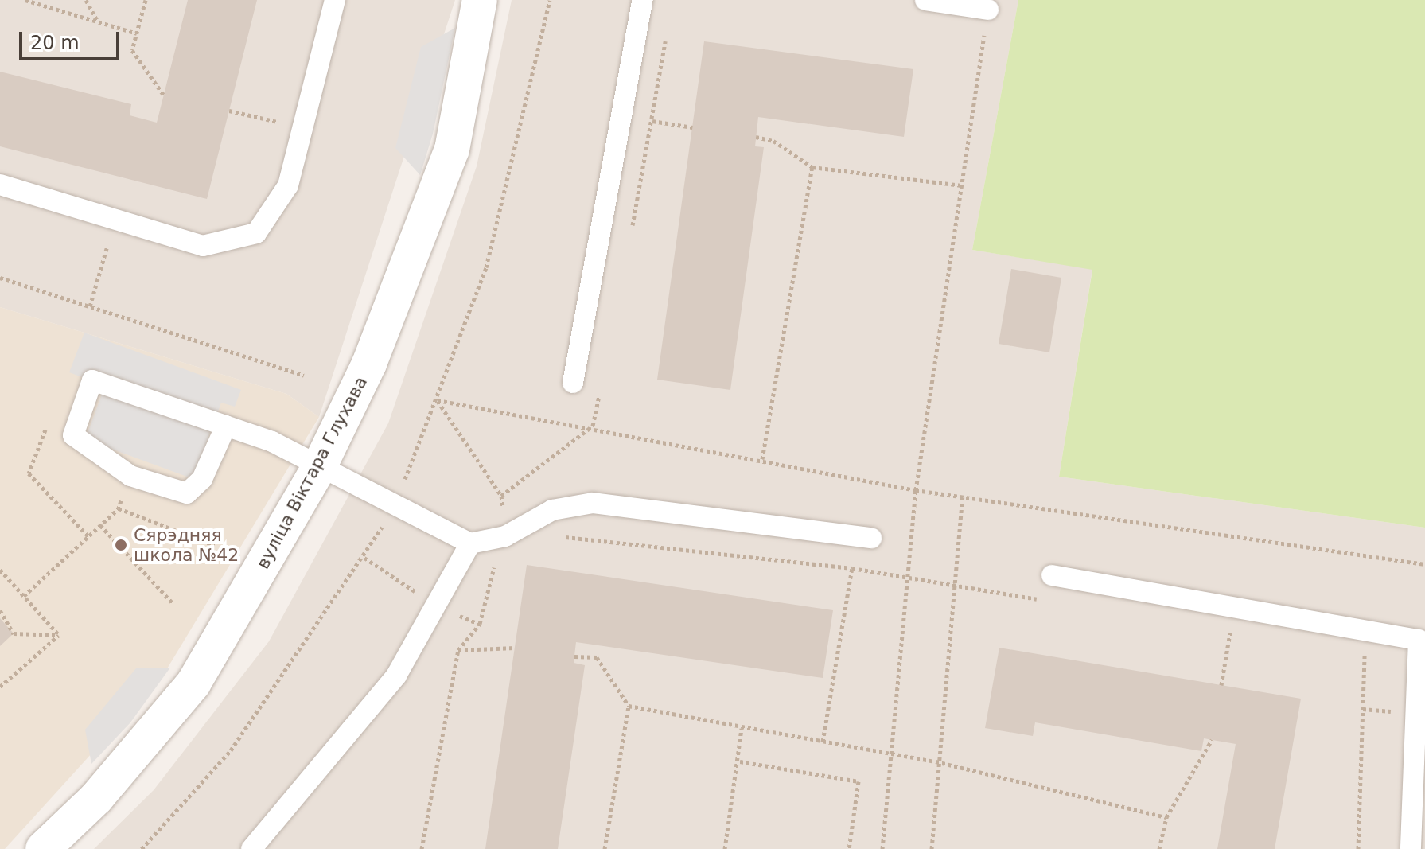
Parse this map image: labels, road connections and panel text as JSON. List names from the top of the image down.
{
  "streets": {
    "street": ["вуліца Віктара Глухава"]
  },
  "places": ["Сярэдняя школа №42"],
  "scale_bar": "20 m"
}
